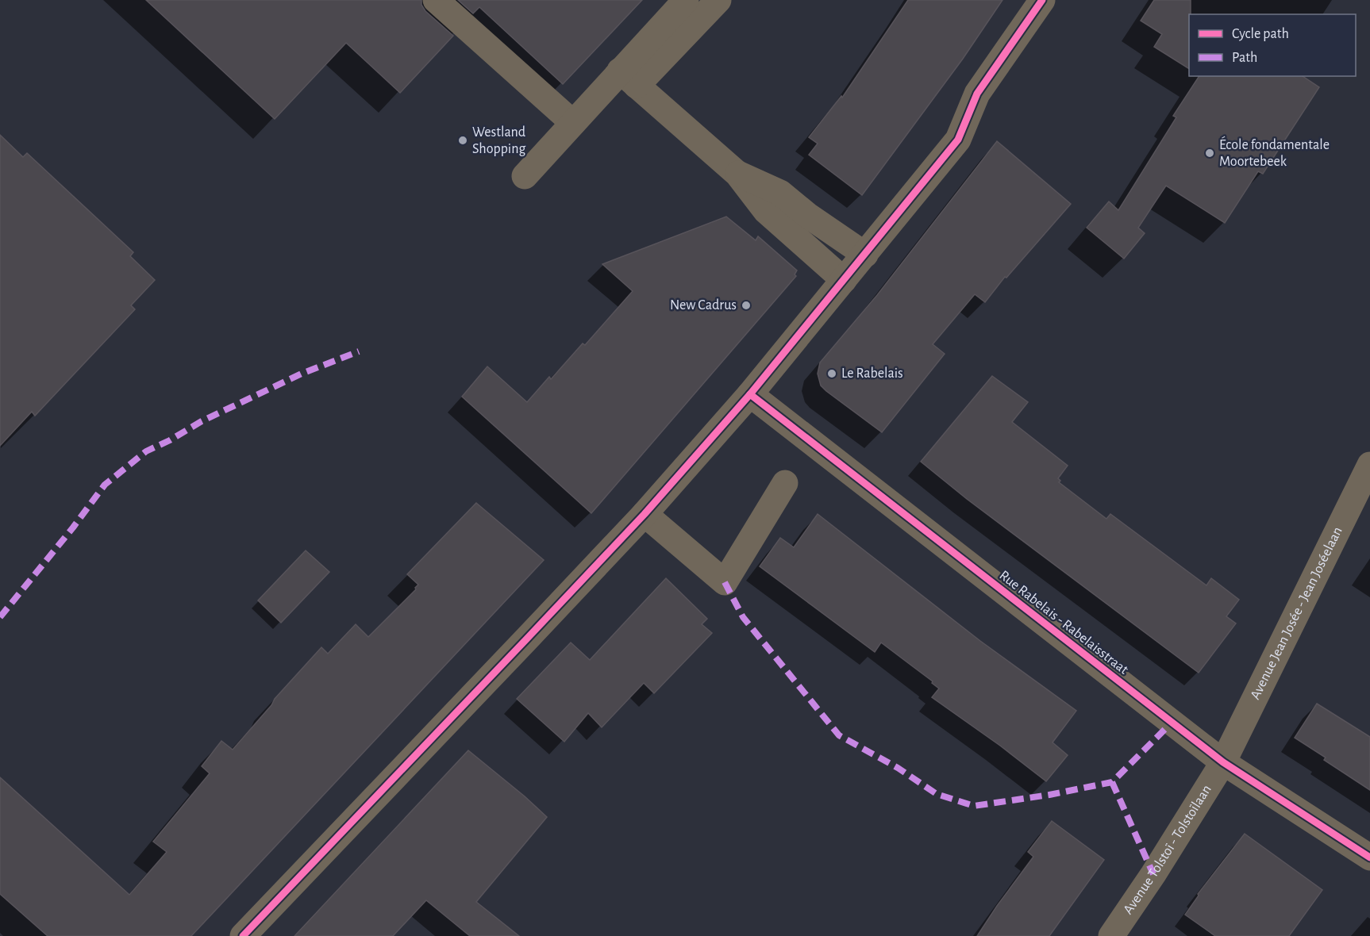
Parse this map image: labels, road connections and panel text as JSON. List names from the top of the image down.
{
  "streets": {
    "street": ["Avenue Jean Josée - Jean Joséelaan", "Rue Rabelais - Rabelaisstraat", "Avenue Tolstoï - Tolstoïlaan"]
  },
  "crossings": [
    ["Avenue Jean Josée - Jean Joséelaan", "Rue Rabelais - Rabelaisstraat"],
    ["Avenue Jean Josée - Jean Joséelaan", "Avenue Tolstoï - Tolstoïlaan"],
    ["Rue Rabelais - Rabelaisstraat", "Avenue Tolstoï - Tolstoïlaan"]
  ],
  "places": [
    "Westland Shopping",
    "École fondamentale Moortebeek",
    "New Cadrus",
    "Le Rabelais"
  ],
  "legend": ["Cycle path", "Path"]
}
